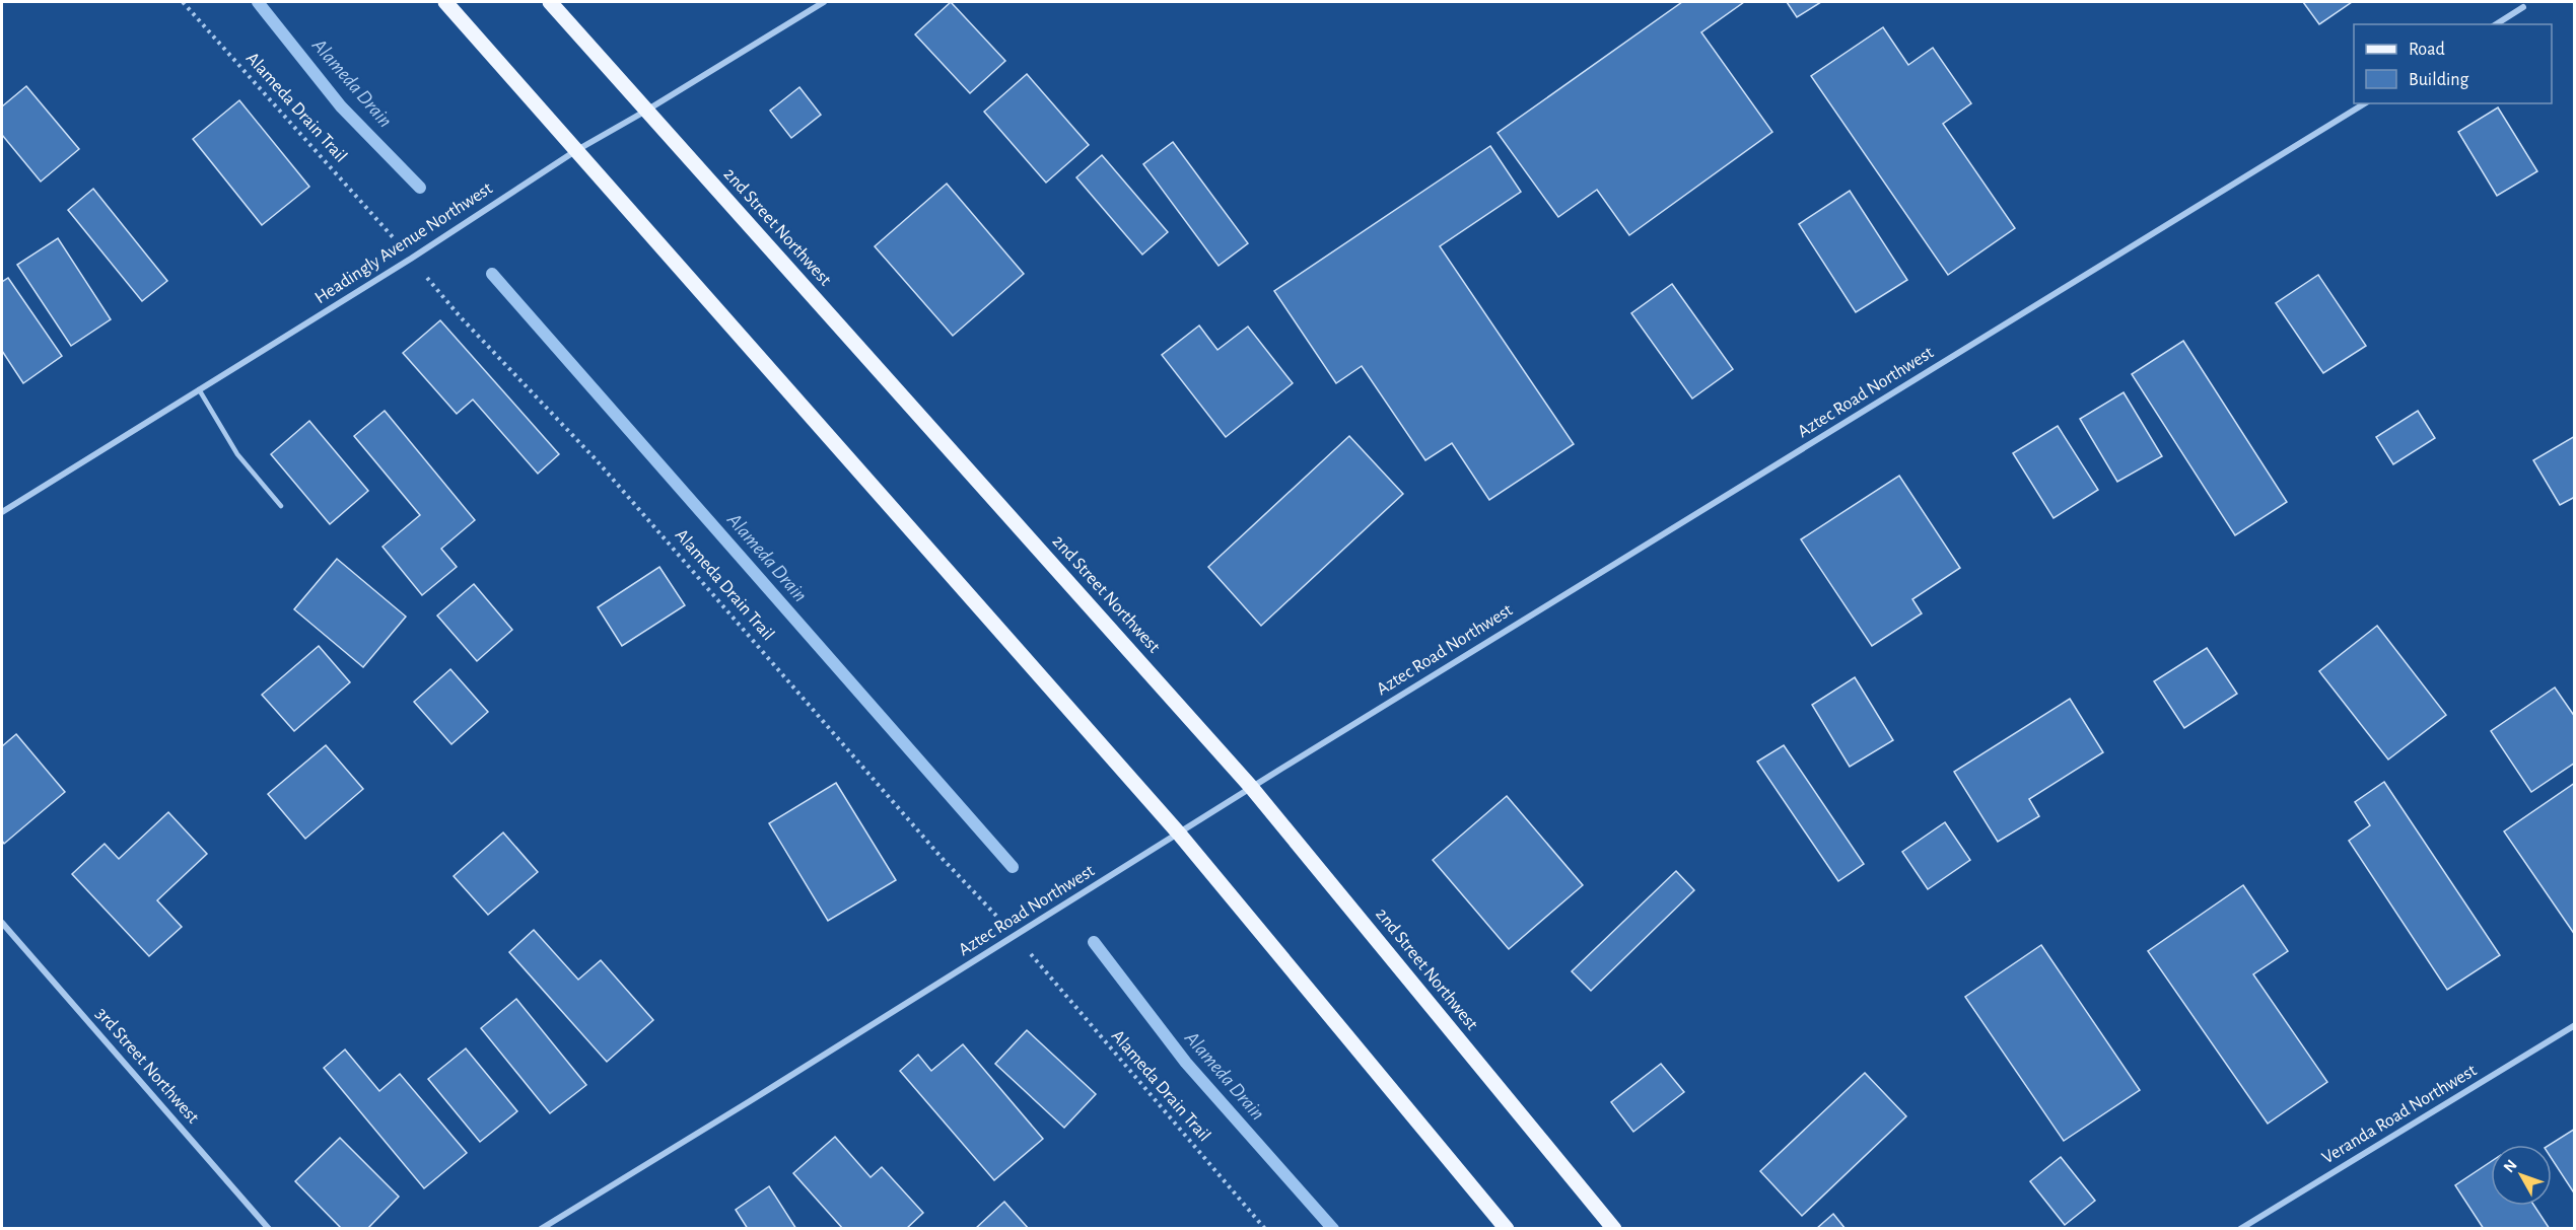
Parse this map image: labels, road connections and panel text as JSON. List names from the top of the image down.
{
  "streets": {
    "main road": ["2nd Street Northwest"],
    "street": [
      "Headingly Avenue Northwest",
      "Aztec Road Northwest",
      "3rd Street Northwest",
      "Veranda Road Northwest"
    ],
    "path": ["Alameda Drain Trail"]
  },
  "crossings": [
    ["2nd Street Northwest", "Headingly Avenue Northwest"],
    ["2nd Street Northwest", "Aztec Road Northwest"]
  ],
  "water": ["Alameda Drain"],
  "legend": ["Road", "Building"],
  "north": "top left"
}
